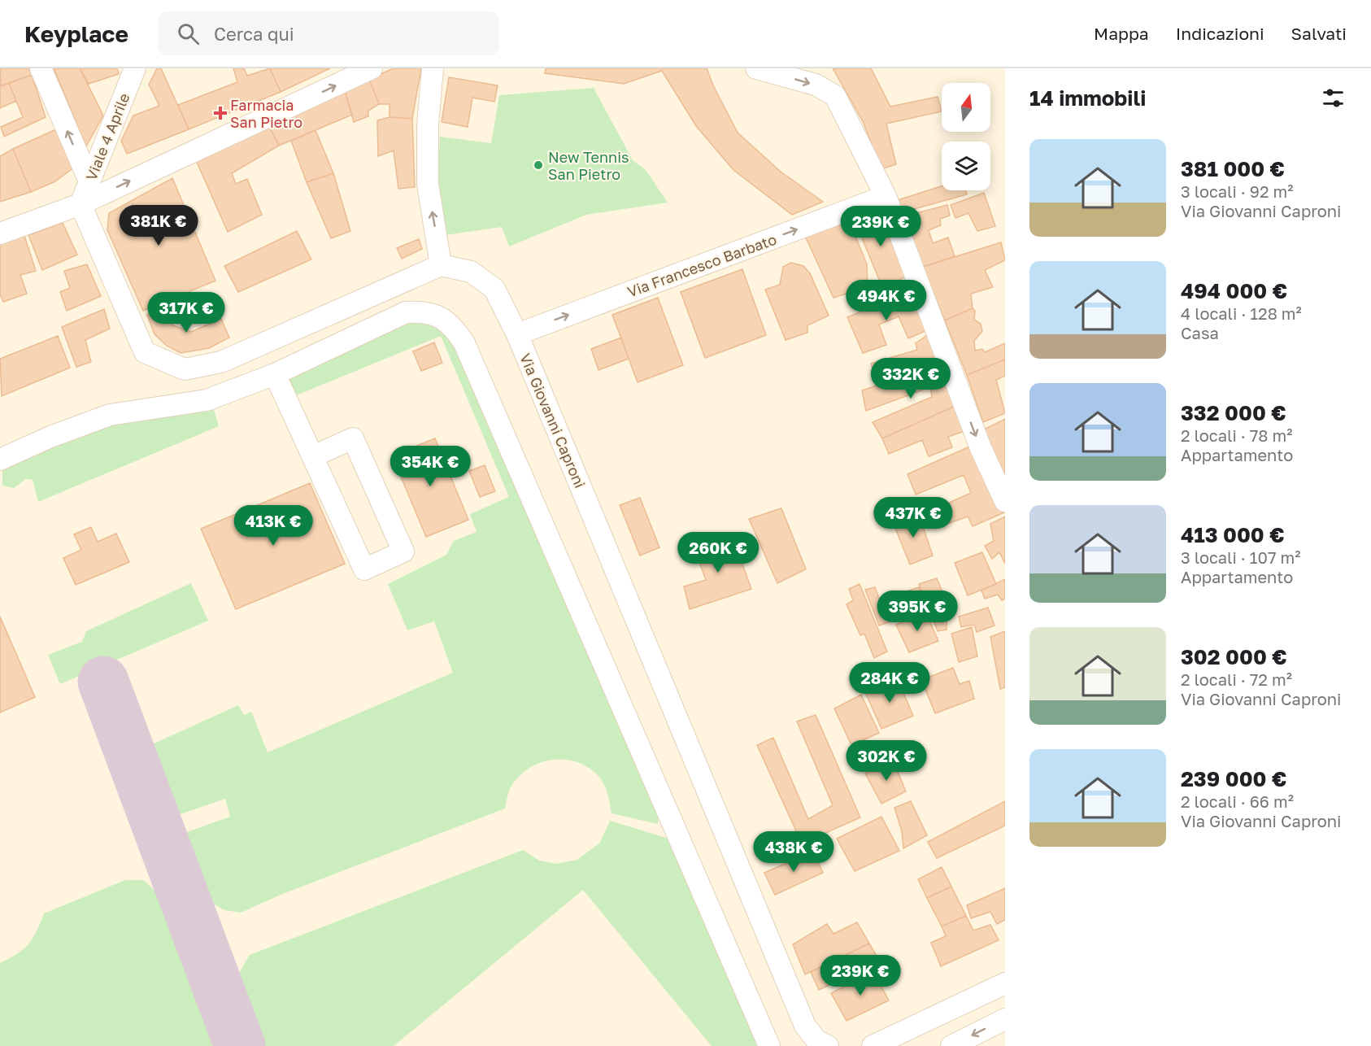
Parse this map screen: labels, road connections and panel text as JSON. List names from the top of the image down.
{
  "streets": {
    "street": ["Viale 4 Aprile", "Via Francesco Barbato", "Via Giovanni Caproni"]
  },
  "crossings": [
    ["Via Francesco Barbato", "Via Giovanni Caproni"]
  ],
  "one_way": ["Via Francesco Barbato"],
  "places": {
    "health": ["Farmacia San Pietro"],
    "other": ["New Tennis San Pietro"]
  },
  "north": "top",
  "page": {
    "header": "Keyplace",
    "search": "Cerca qui",
    "nav": ["Mappa", "Indicazioni", "Salvati"],
    "heading": "14 immobili",
    "list": [
      {
        "name": "381 000 €",
        "note": "3 locali · 92 m² · Via Giovanni Caproni"
      },
      {
        "name": "494 000 €",
        "note": "4 locali · 128 m² · Casa"
      },
      {
        "name": "332 000 €",
        "note": "2 locali · 78 m² · Appartamento"
      },
      {
        "name": "413 000 €",
        "note": "3 locali · 107 m² · Appartamento"
      },
      {
        "name": "302 000 €",
        "note": "2 locali · 72 m² · Via Giovanni Caproni"
      },
      {
        "name": "239 000 €",
        "note": "2 locali · 66 m² · Via Giovanni Caproni"
      }
    ],
    "price": [
      "381K €",
      "239K €",
      "494K €",
      "317K €",
      "332K €",
      "354K €",
      "437K €",
      "413K €",
      "260K €",
      "395K €",
      "284K €",
      "302K €",
      "438K €",
      "239K €"
    ]
  }
}
